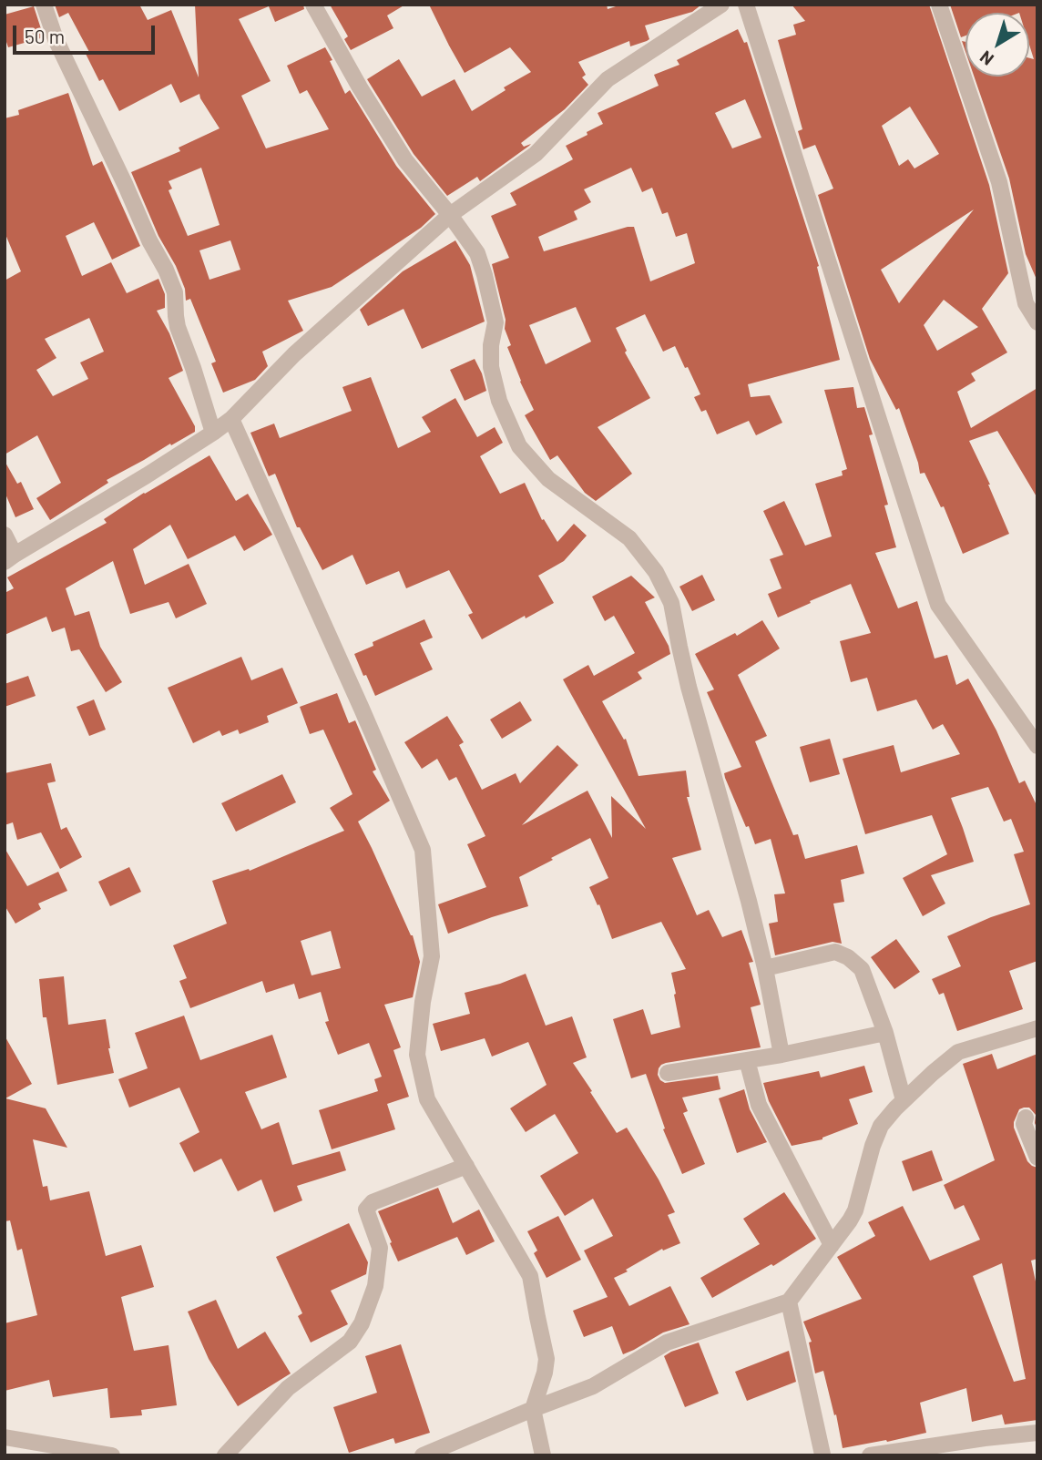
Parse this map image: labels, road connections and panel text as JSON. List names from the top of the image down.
{
  "scale_bar": "50 m",
  "north": "bottom left"
}
